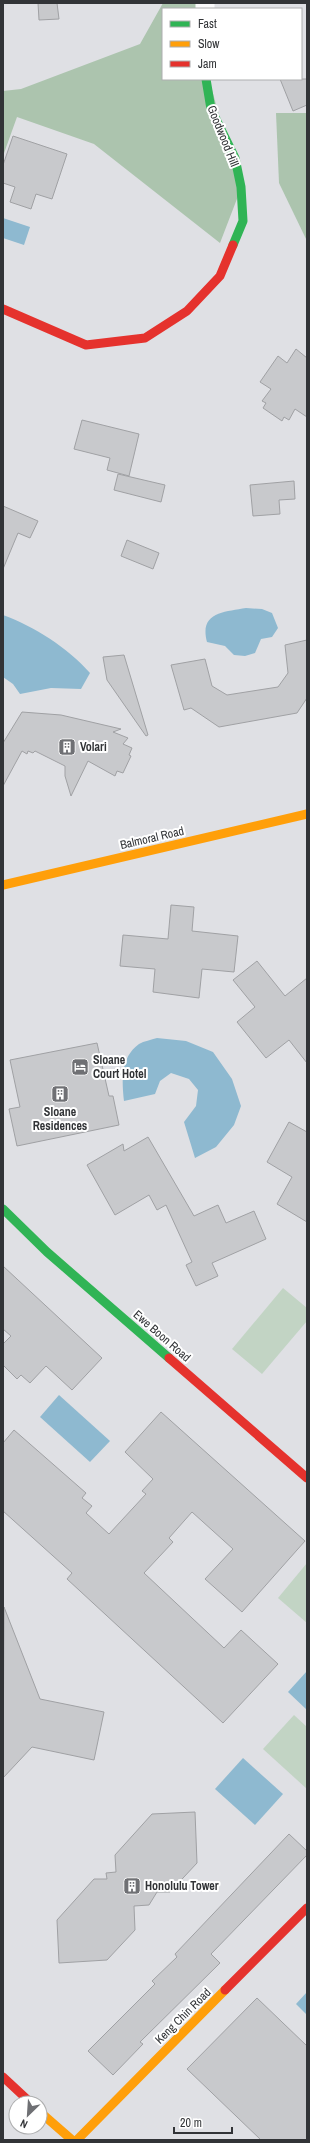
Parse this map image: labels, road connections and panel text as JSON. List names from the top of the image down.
{
  "streets": {
    "main road": [
      "Goodwood Hill",
      "Balmoral Road",
      "Ewe Boon Road",
      "Keng Chin Road"
    ]
  },
  "places": {
    "building": ["Volari", "Sloane Residences", "Honolulu Tower"],
    "hotel": ["Sloane Court Hotel"]
  },
  "legend": ["Fast", "Slow", "Jam"],
  "scale_bar": "20 m",
  "north": "bottom left"
}
